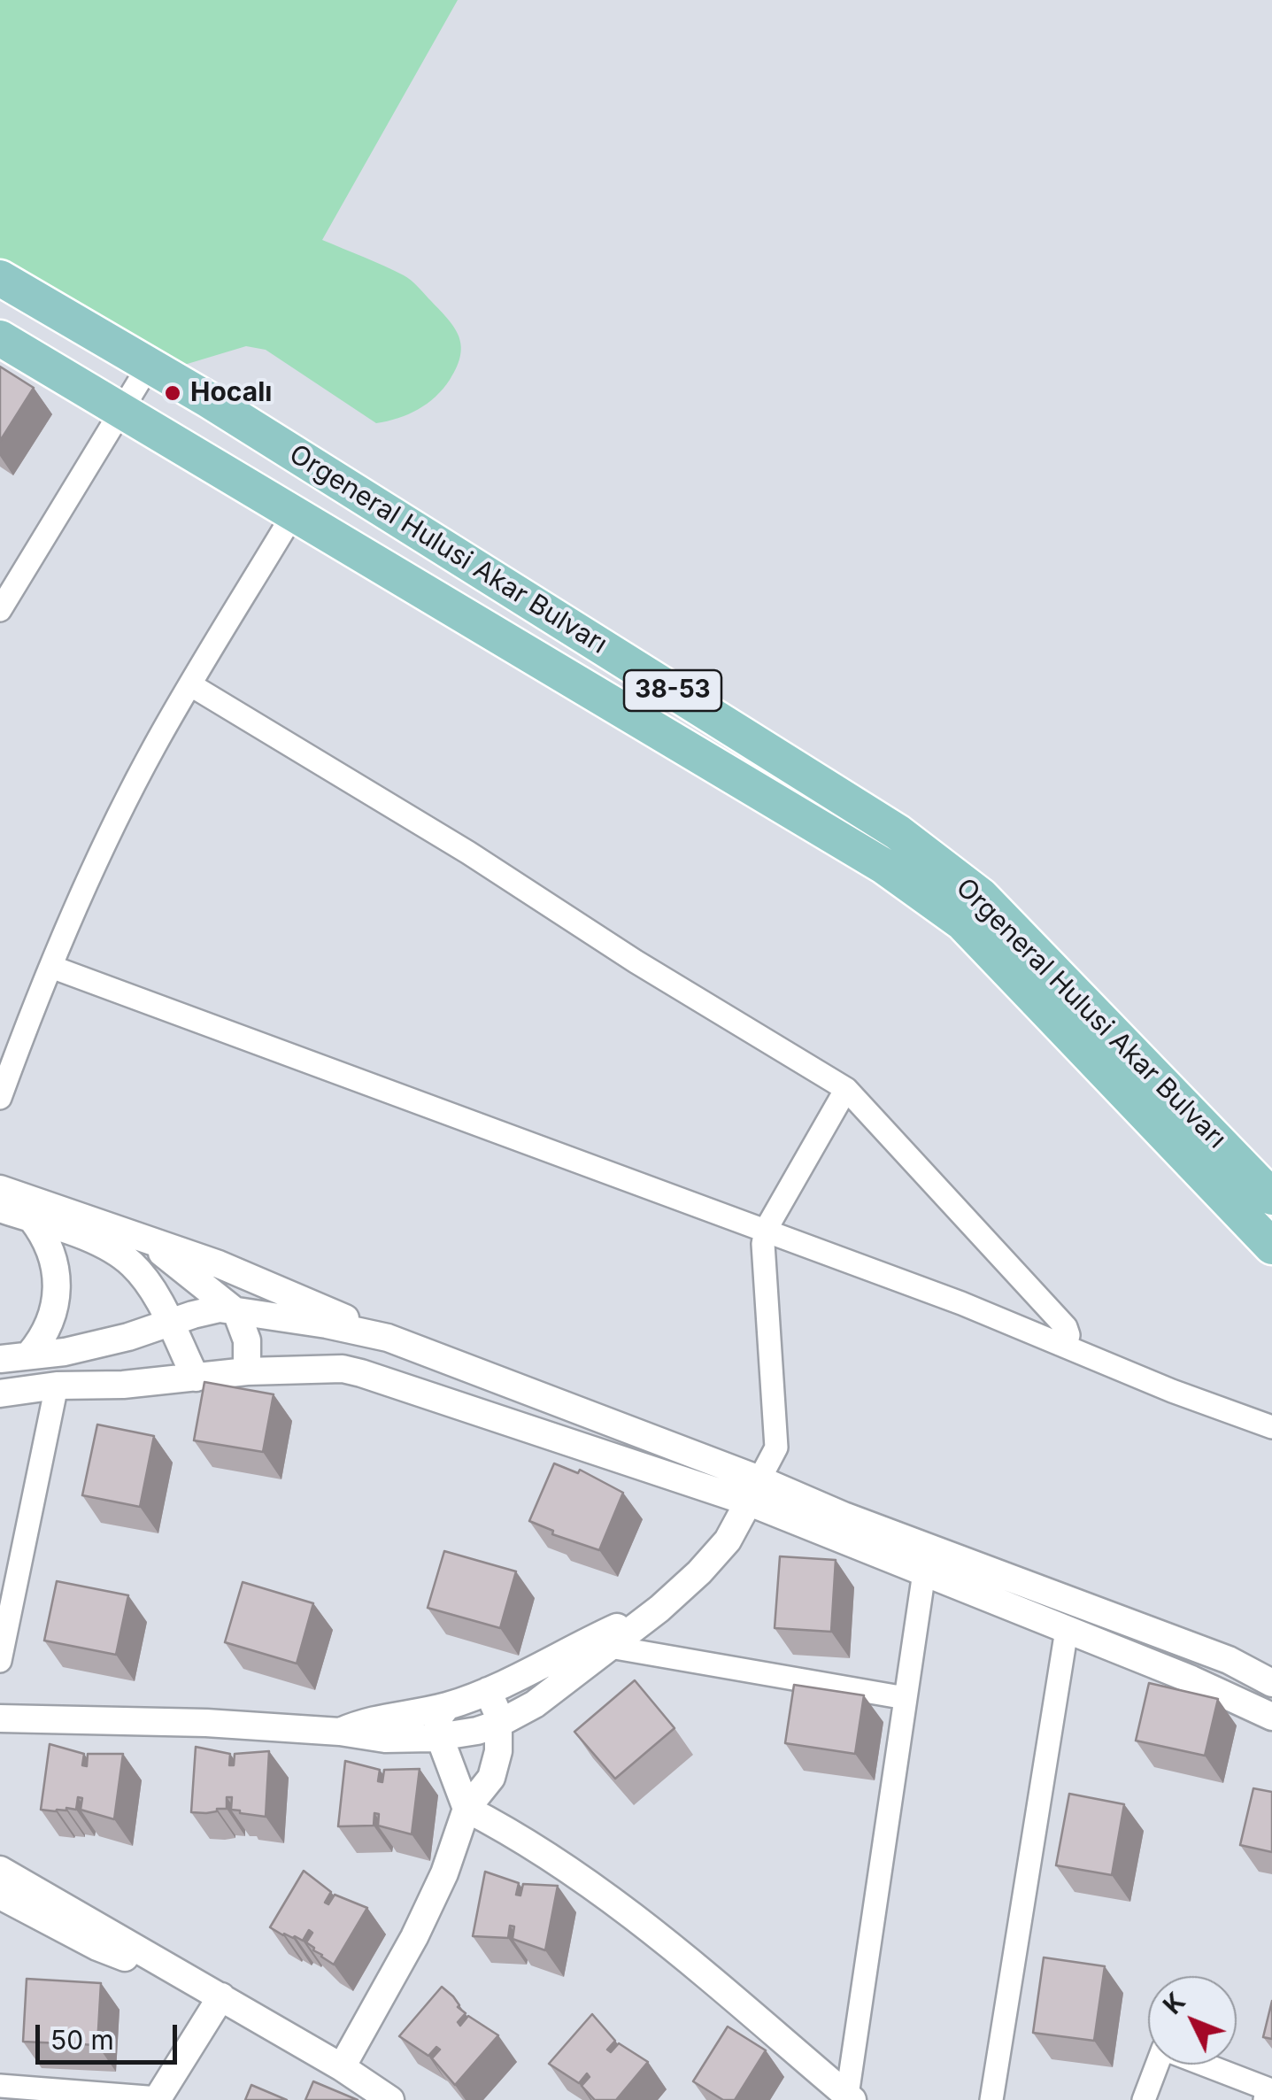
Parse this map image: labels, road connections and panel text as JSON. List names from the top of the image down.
{
  "streets": {
    "main road": ["Orgeneral Hulusi Akar Bulvarı", "38-53"]
  },
  "places": ["Hocalı"],
  "scale_bar": "50 m",
  "north": "top left"
}
